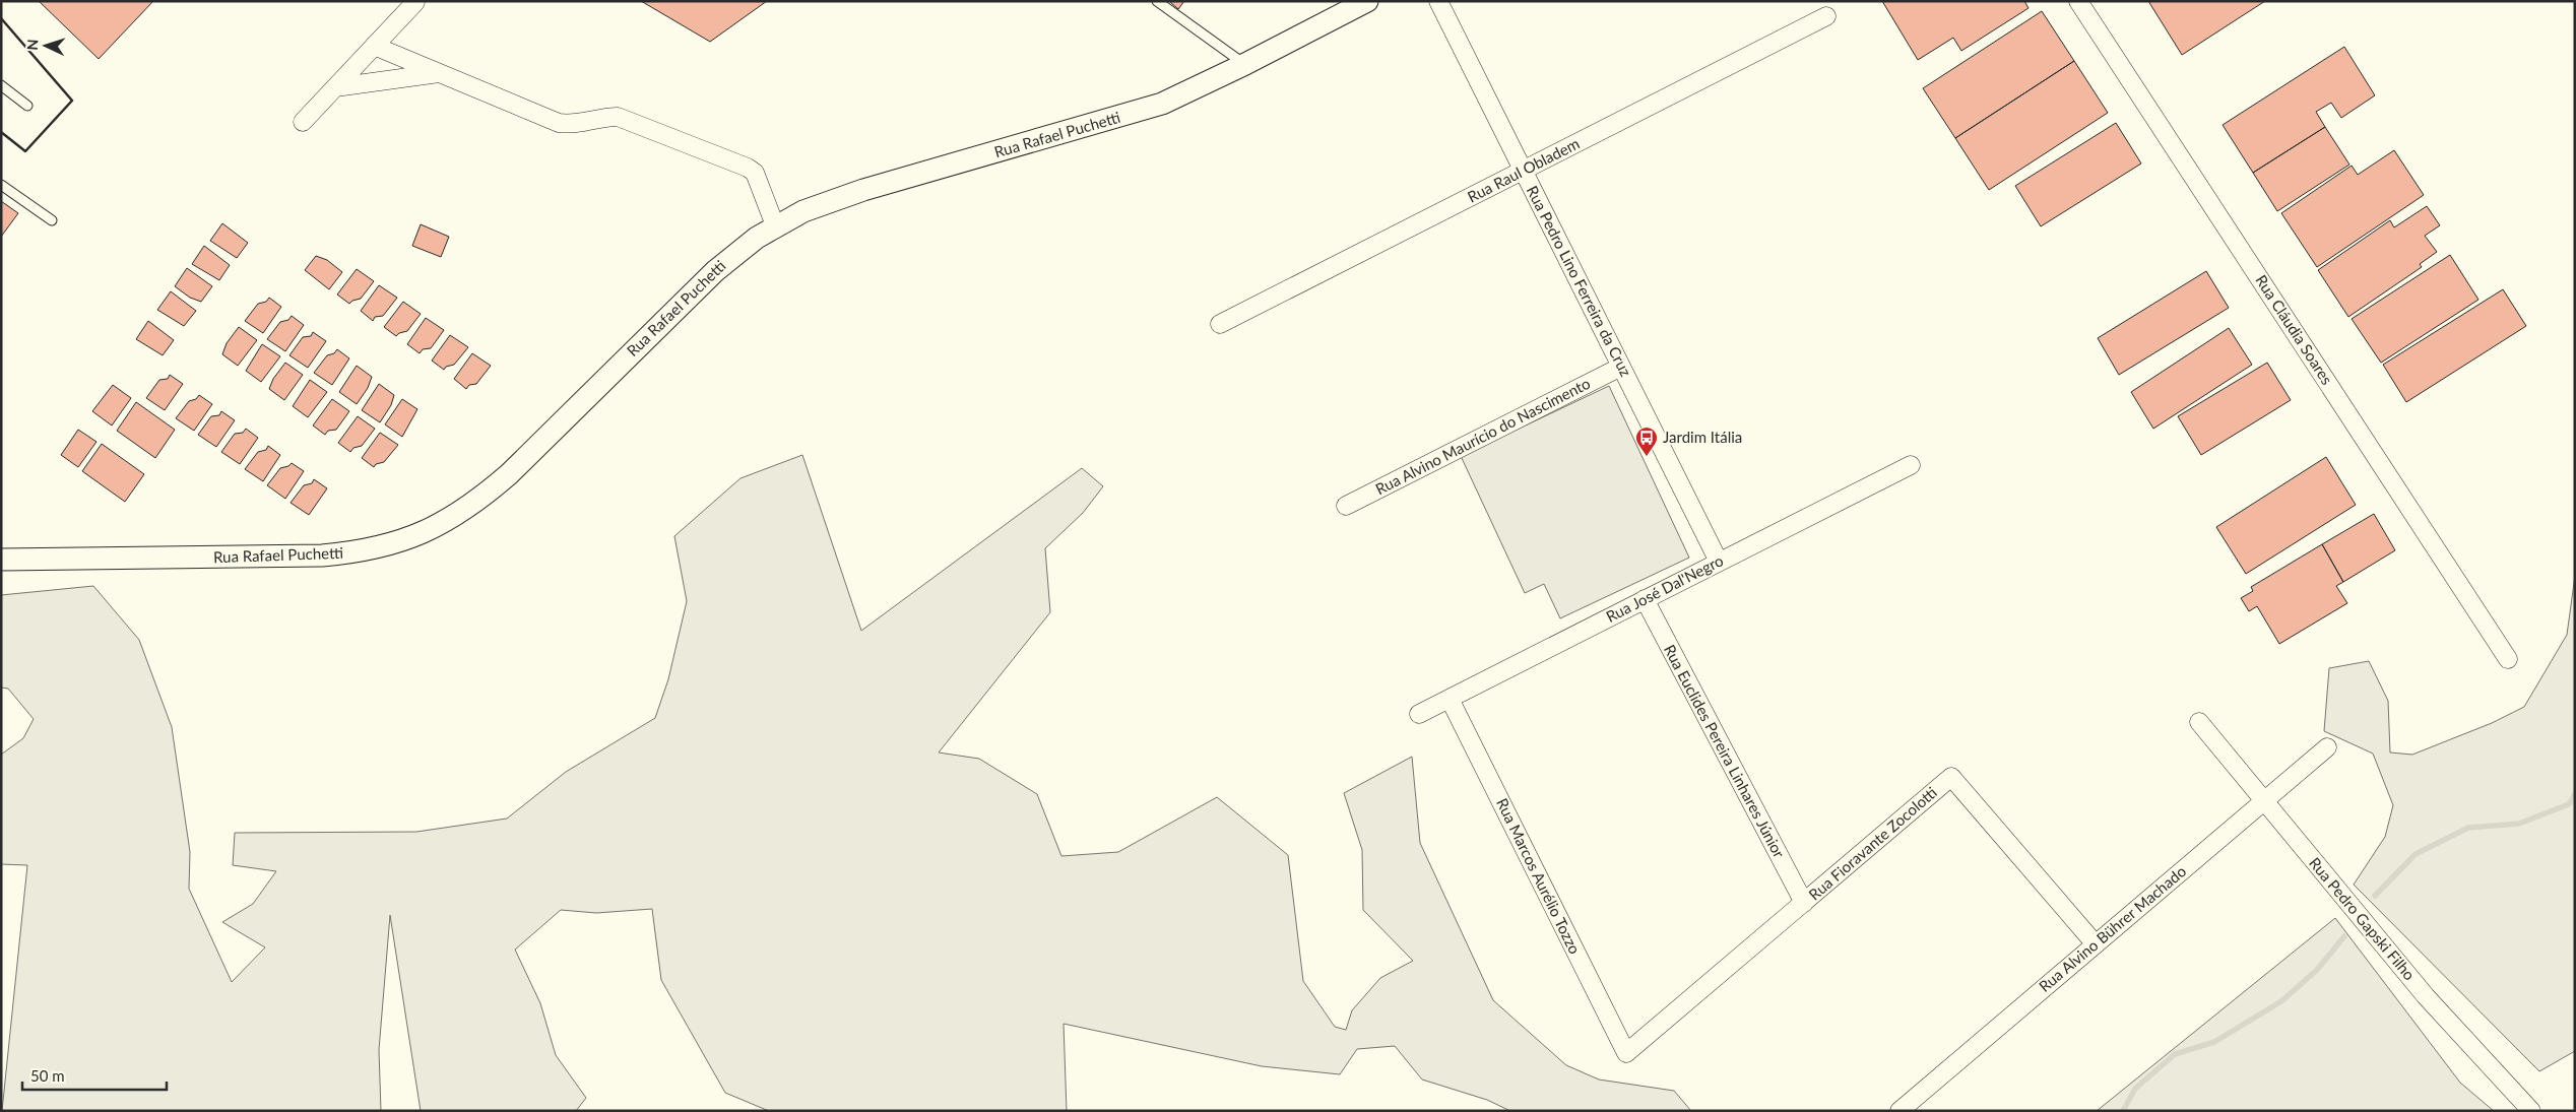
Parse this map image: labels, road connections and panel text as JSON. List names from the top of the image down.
{
  "streets": {
    "street": [
      "Rua Rafael Puchetti",
      "Rua Raul Obladem",
      "Rua Pedro Lino Ferreira da Cruz",
      "Rua Cláudia Soares",
      "Rua Alvino Maurício do Nascimento",
      "Rua José Dal'Negro",
      "Rua Euclides Pereira Linhares Júnior",
      "Rua Fioravante Zocolotti",
      "Rua Marcos Aurélio Tozzo",
      "Rua Pedro Gapski Filho",
      "Rua Alvino Bührer Machado"
    ]
  },
  "crossings": [
    ["Rua Raul Obladem", "Rua Pedro Lino Ferreira da Cruz"],
    ["Rua Pedro Lino Ferreira da Cruz", "Rua Alvino Maurício do Nascimento"],
    ["Rua Pedro Lino Ferreira da Cruz", "Rua José Dal'Negro"],
    ["Rua José Dal'Negro", "Rua Euclides Pereira Linhares Júnior"],
    ["Rua José Dal'Negro", "Rua Marcos Aurélio Tozzo"],
    ["Rua Euclides Pereira Linhares Júnior", "Rua Fioravante Zocolotti"],
    ["Rua Fioravante Zocolotti", "Rua Marcos Aurélio Tozzo"],
    ["Rua Fioravante Zocolotti", "Rua Alvino Bührer Machado"],
    ["Rua Pedro Gapski Filho", "Rua Alvino Bührer Machado"]
  ],
  "places": {
    "bus stop": ["Jardim Itália"]
  },
  "scale_bar": "50 m",
  "north": "left"
}
